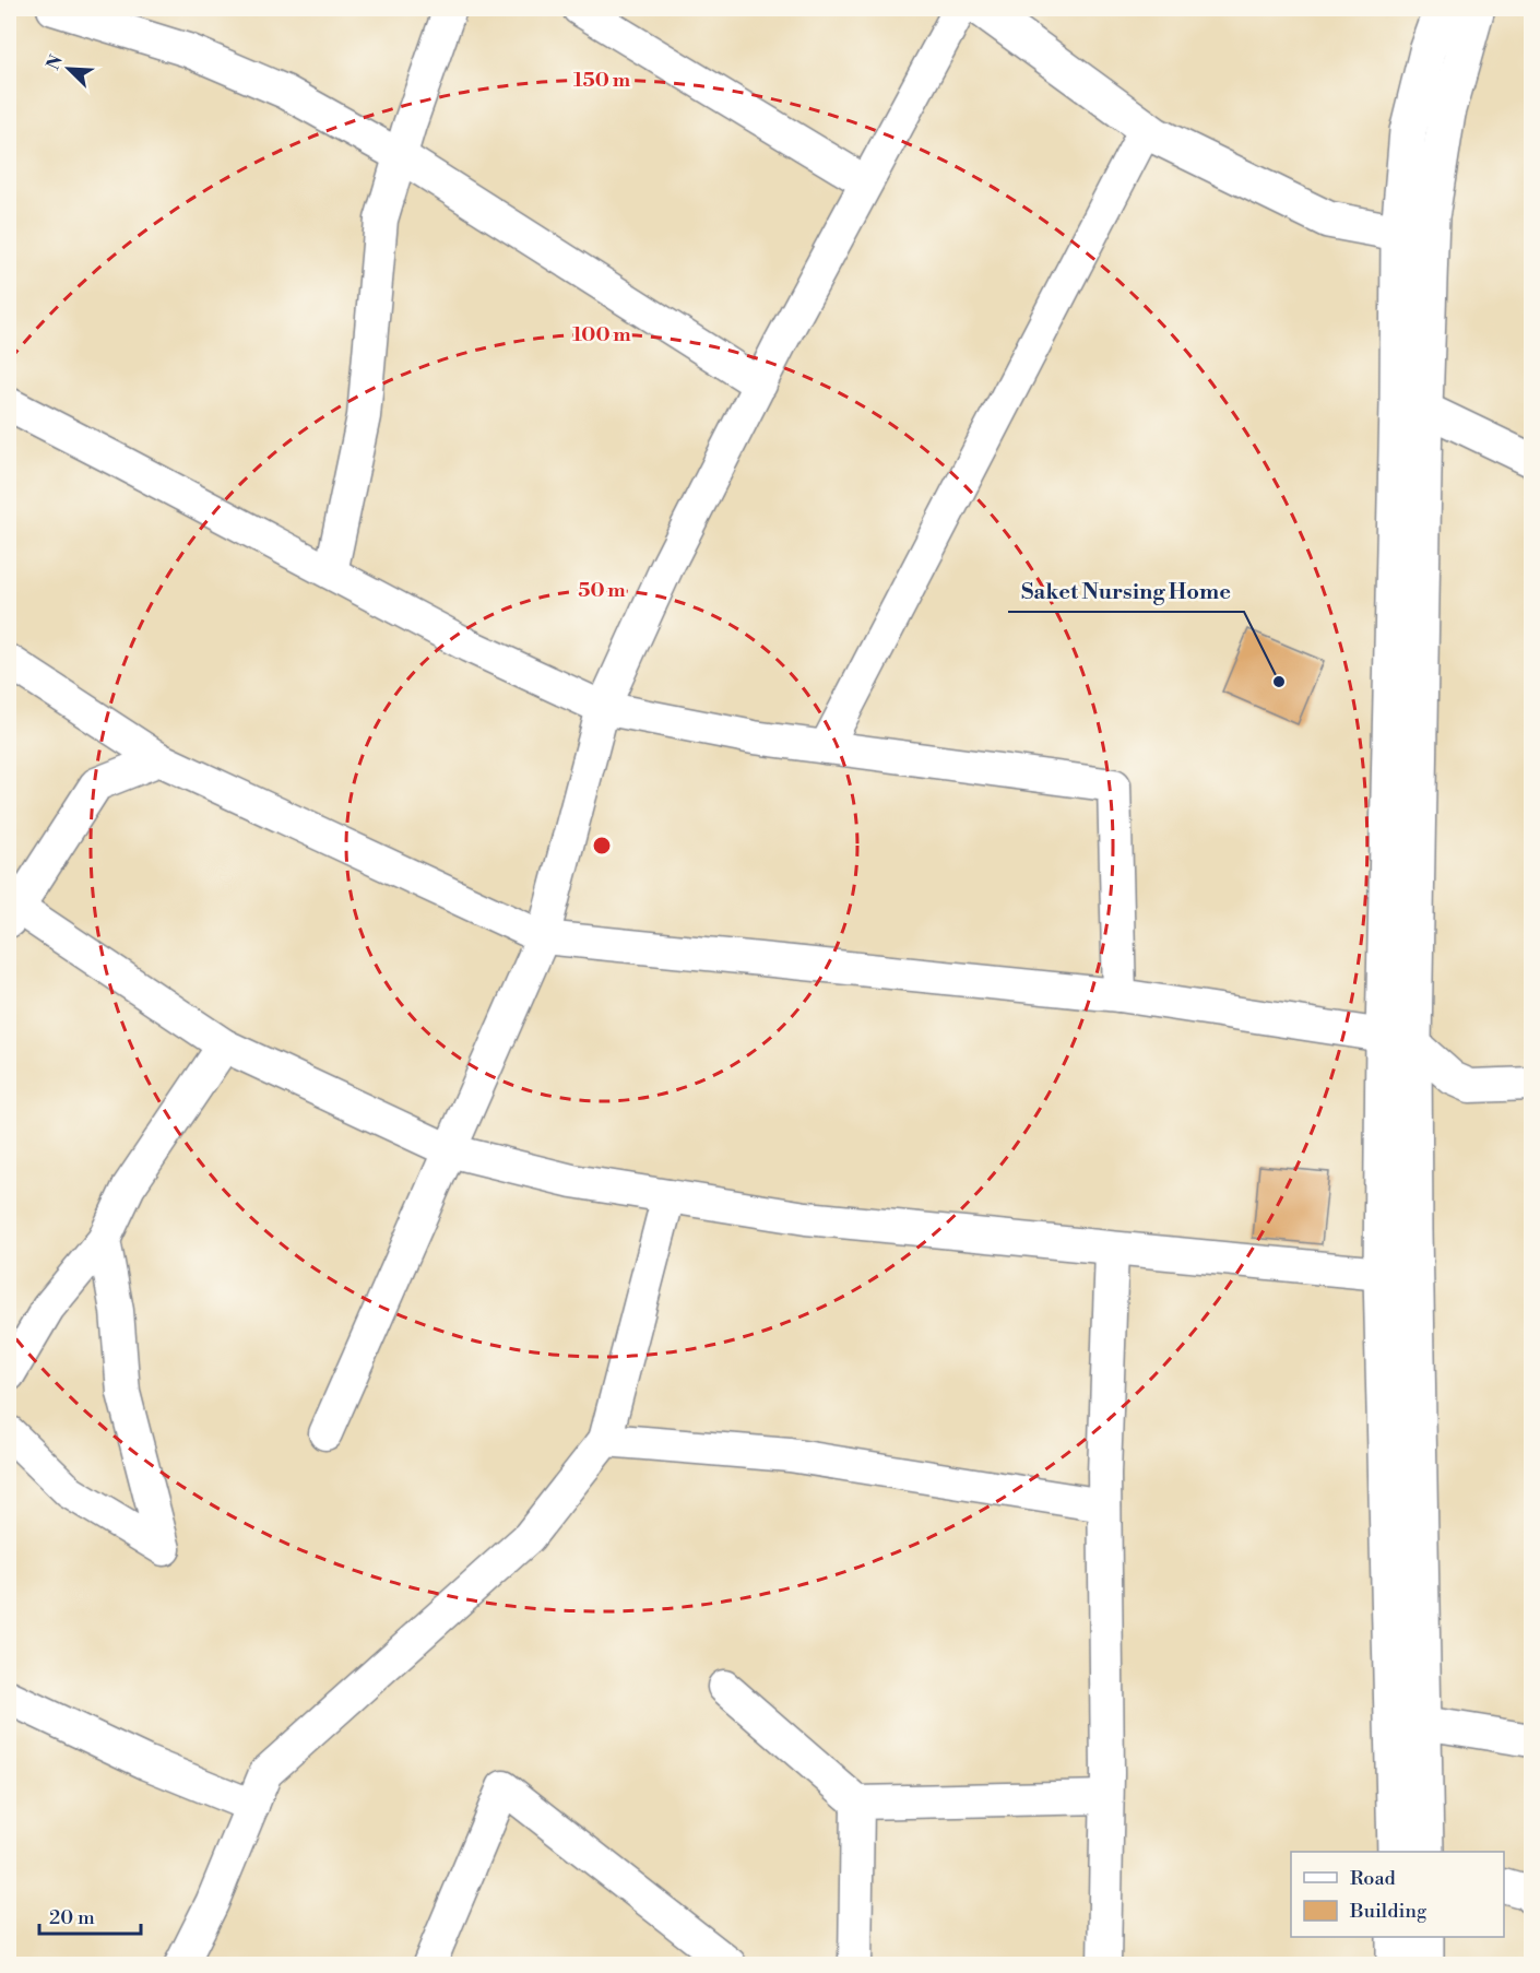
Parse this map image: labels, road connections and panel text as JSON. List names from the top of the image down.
{
  "places": ["Saket Nursing Home"],
  "legend": ["Road", "Building"],
  "scale_bar": "20 m",
  "north": "top left",
  "rings": ["150 m", "100 m", "50 m"]
}
